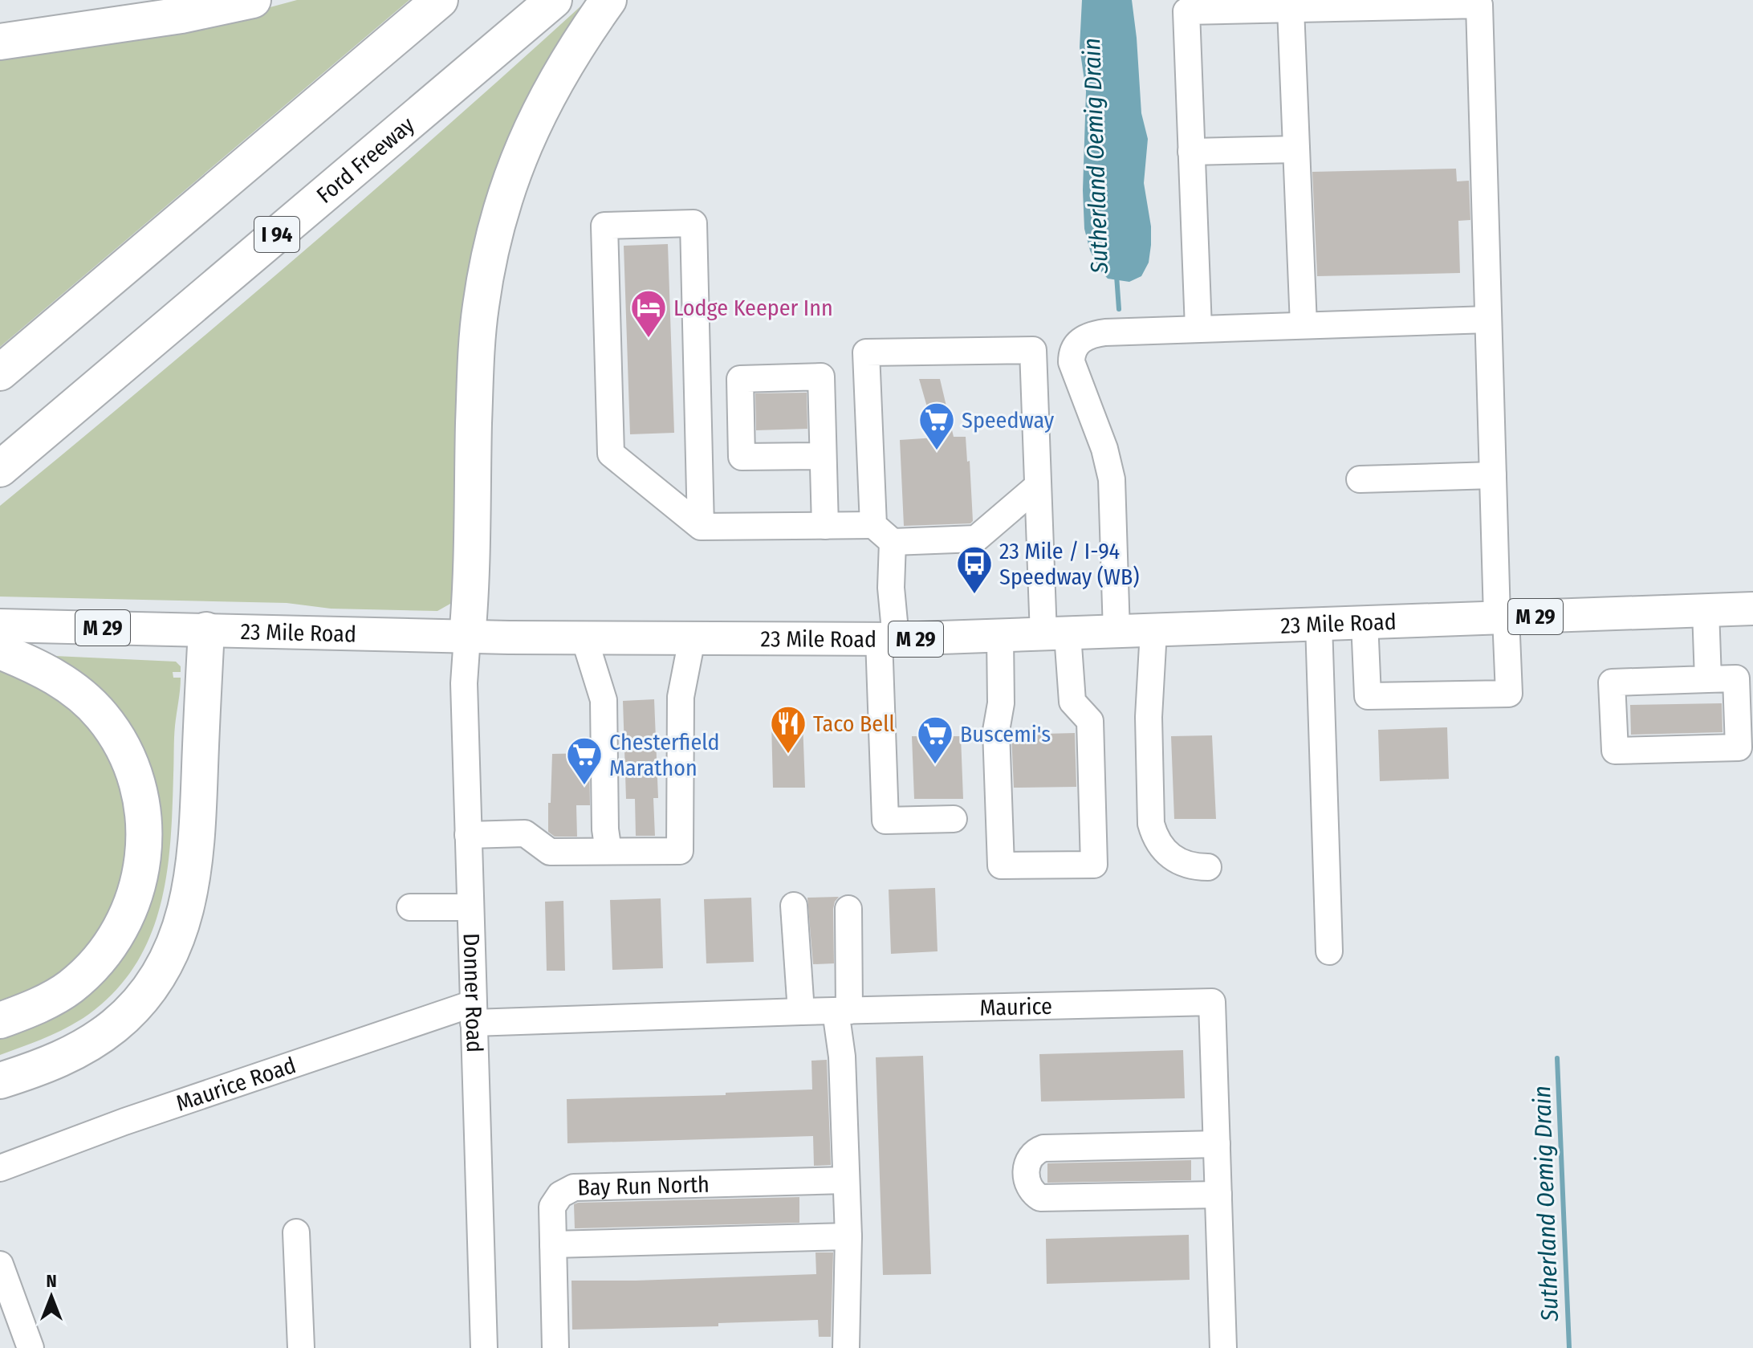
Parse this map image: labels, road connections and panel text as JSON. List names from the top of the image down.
{
  "streets": {
    "highway": ["Ford Freeway", "I 94"],
    "main road": ["M 29", "23 Mile Road"],
    "street": [
      "Donner Road",
      "Maurice",
      "Maurice Road",
      "Bay Run North"
    ]
  },
  "crossings": [
    ["23 Mile Road", "Donner Road"],
    ["Donner Road", "Maurice"],
    ["Donner Road", "Maurice Road"],
    ["Maurice", "Maurice Road"]
  ],
  "water": ["Sutherland Oemig Drain"],
  "places": {
    "hotel": ["Lodge Keeper Inn"],
    "supermarket": ["Speedway", "Buscemi's", "Chesterfield Marathon"],
    "bus stop": ["23 Mile / I-94 Speedway (WB)"],
    "restaurant": ["Taco Bell"]
  },
  "north": "top"
}
